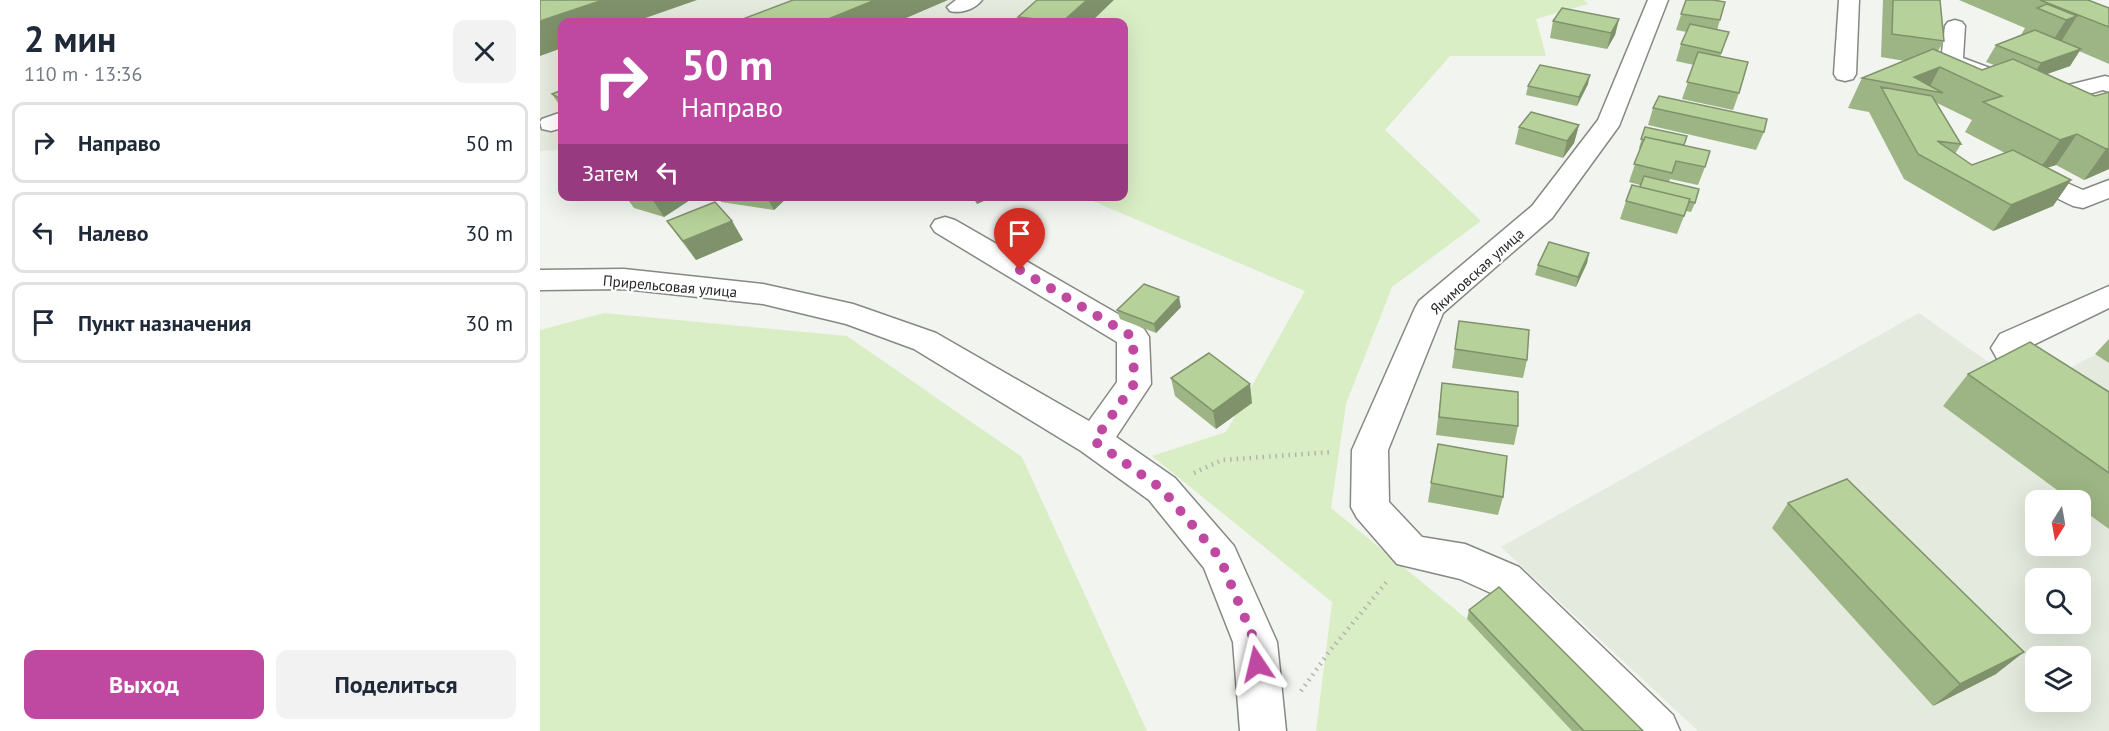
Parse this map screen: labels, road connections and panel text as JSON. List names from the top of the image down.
{
  "streets": {
    "street": ["Якимовская улица", "Прирельсовая улица"]
  },
  "north": "bottom",
  "page": {
    "heading": ["2 мин", "110 m · 13:36"],
    "turn": ["50 m", "Направо"],
    "list": [
      {
        "name": "Направо",
        "value": "50 m"
      },
      {
        "name": "Налево",
        "value": "30 m"
      },
      {
        "name": "Пункт назначения",
        "value": "30 m"
      }
    ],
    "then": "Затем",
    "buttons": ["Выход", "Поделиться"]
  }
}
